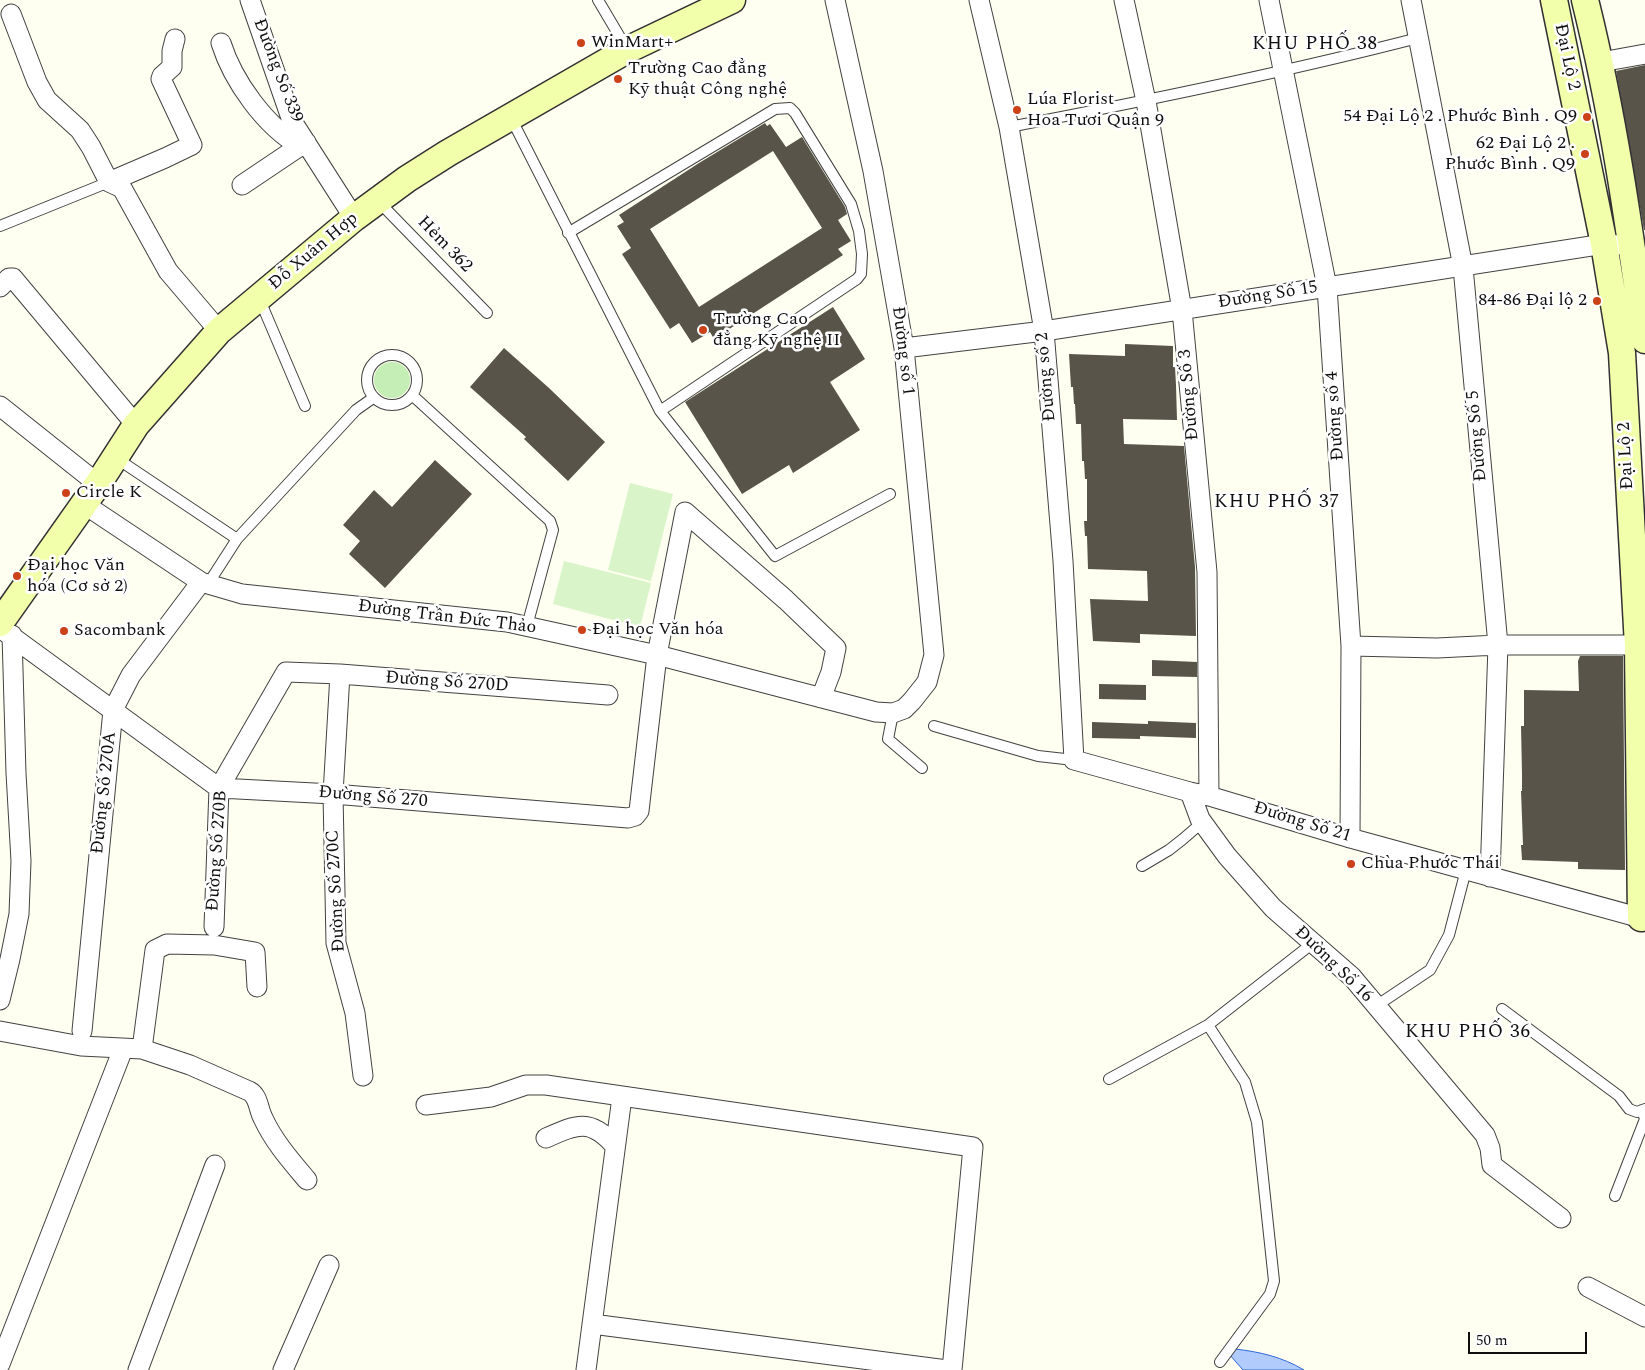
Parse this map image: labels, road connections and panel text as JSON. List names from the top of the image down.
{
  "streets": {
    "street": [
      "Đại Lộ 2",
      "Đường Số 339",
      "Đỗ Xuân Hợp",
      "Đường Số 15",
      "Đường số 1",
      "Đường số 2",
      "Đường Số 3",
      "Đường số 4",
      "Đường Số 5",
      "Đường Trần Đức Thảo",
      "Đường Số 270D",
      "Đường Số 270A",
      "Đường Số 270",
      "Đường Số 21",
      "Đường Số 270B",
      "Đường Số 270C",
      "Đường Số 16"
    ],
    "lane": ["Hẻm 362"]
  },
  "crossings": [
    ["Đại Lộ 2", "Đường Số 15"],
    ["Đại Lộ 2", "Đường Số 21"],
    ["Đường Số 339", "Đỗ Xuân Hợp"],
    ["Hẻm 362", "Đỗ Xuân Hợp"],
    ["Đỗ Xuân Hợp", "Đường Trần Đức Thảo"],
    ["Đường Số 15", "Đường số 1"],
    ["Đường Số 15", "Đường số 2"],
    ["Đường Số 15", "Đường Số 3"],
    ["Đường Số 15", "Đường số 4"],
    ["Đường Số 15", "Đường Số 5"],
    ["Đường số 1", "Đường Trần Đức Thảo"],
    ["Đường số 2", "Đường Số 21"],
    ["Đường Số 3", "Đường Số 21"],
    ["Đường số 4", "Đường Số 21"],
    ["Đường Số 5", "Đường Số 21"],
    ["Đường Trần Đức Thảo", "Đường Số 270A"],
    ["Đường Trần Đức Thảo", "Đường Số 270"],
    ["Đường Số 270D", "Đường Số 270B"],
    ["Đường Số 270D", "Đường Số 270C"],
    ["Đường Số 270", "Đường Số 270B"],
    ["Đường Số 270", "Đường Số 270C"],
    ["Đường Số 21", "Đường Số 16"]
  ],
  "districts": ["KHU PHỐ 38", "KHU PHỐ 37", "KHU PHỐ 36"],
  "places": [
    "WinMart+",
    "Trường Cao đẳng Kỹ thuật Công nghệ",
    "Lúa Florist Hoa Tươi Quận 9",
    "54 Đại Lộ 2 . Phước Bình . Q9",
    "62 Đại Lộ 2 . Phước Bình . Q9",
    "84-86 Đại lộ 2",
    "Trường Cao đẳng Kỹ nghệ II",
    "Circle K",
    "Đại học Văn hóa (Cơ sở 2)",
    "Đại học Văn hóa",
    "Sacombank",
    "Chùa Phước Thái"
  ],
  "scale_bar": "50 m"
}
